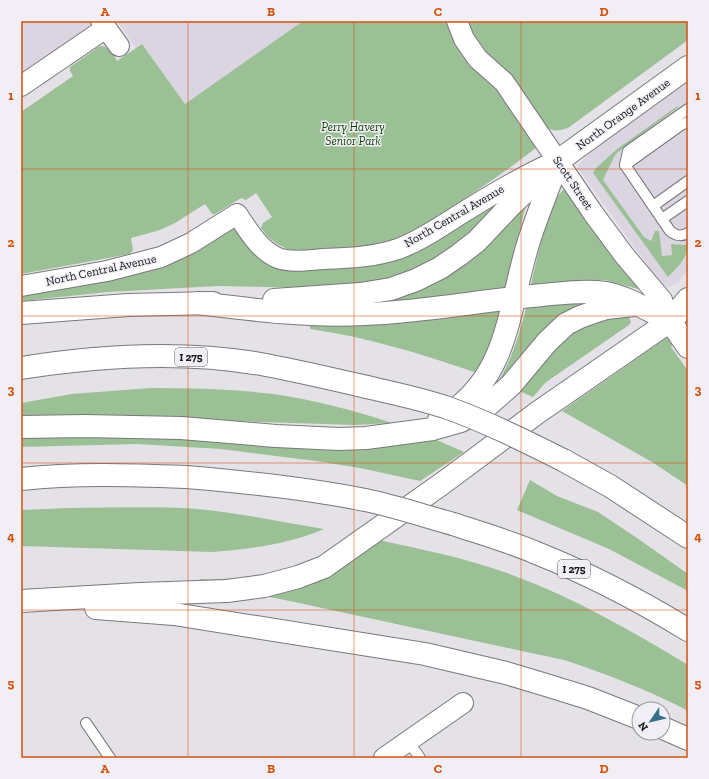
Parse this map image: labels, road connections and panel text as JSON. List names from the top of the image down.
{
  "streets": {
    "main road": ["North Orange Avenue", "Scott Street", "I 275"],
    "street": ["North Central Avenue"]
  },
  "crossings": [
    ["North Orange Avenue", "Scott Street"],
    ["North Orange Avenue", "North Central Avenue"],
    ["Scott Street", "North Central Avenue"]
  ],
  "parks": ["Perry Havery Senior Park"],
  "north": "bottom left",
  "grid": {
    "columns": [
      "A",
      "B",
      "C",
      "D"
    ],
    "rows": [
      "1",
      "2",
      "3",
      "4",
      "5"
    ]
  }
}
